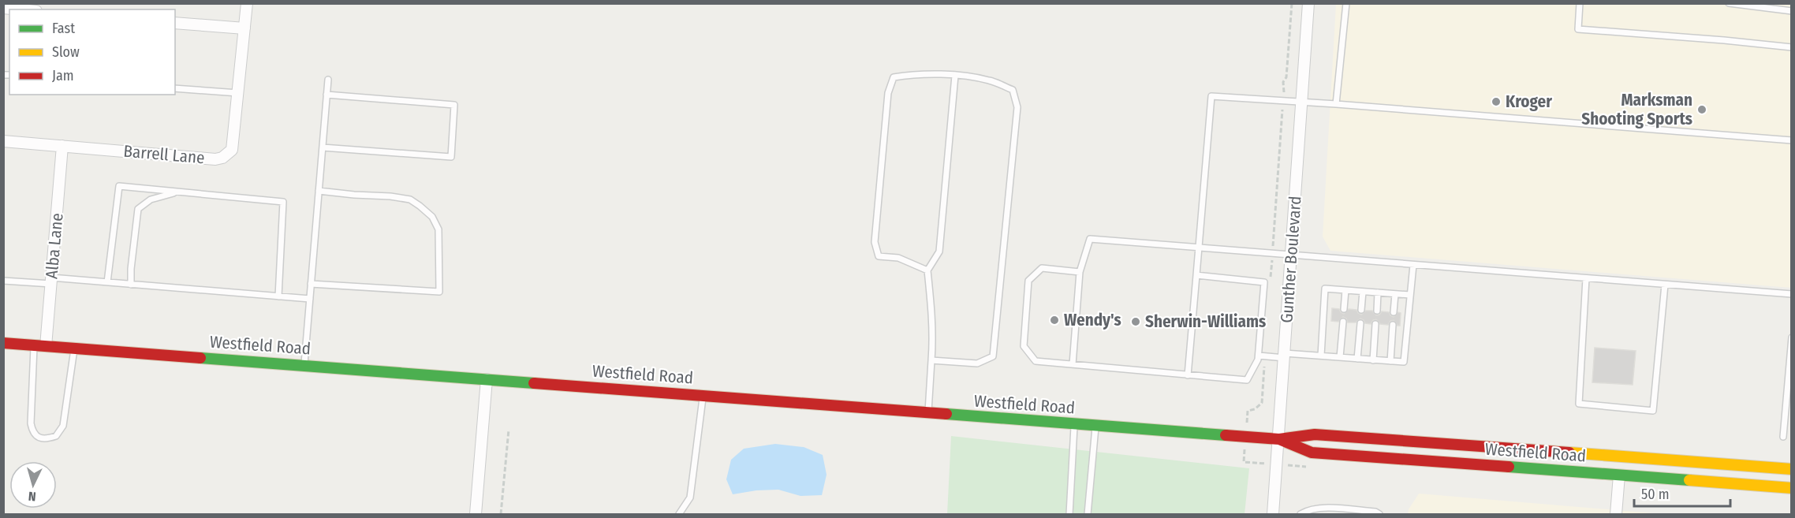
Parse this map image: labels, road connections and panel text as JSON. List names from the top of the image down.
{
  "streets": {
    "main road": ["Westfield Road"],
    "street": ["Barrell Lane", "Alba Lane", "Gunther Boulevard"]
  },
  "crossings": [
    ["Barrell Lane", "Alba Lane"],
    ["Alba Lane", "Westfield Road"],
    ["Gunther Boulevard", "Westfield Road"]
  ],
  "places": [
    "Kroger",
    "Marksman Shooting Sports",
    "Wendy's",
    "Sherwin-Williams"
  ],
  "legend": ["Fast", "Slow", "Jam"],
  "scale_bar": "50 m",
  "north": "bottom"
}
